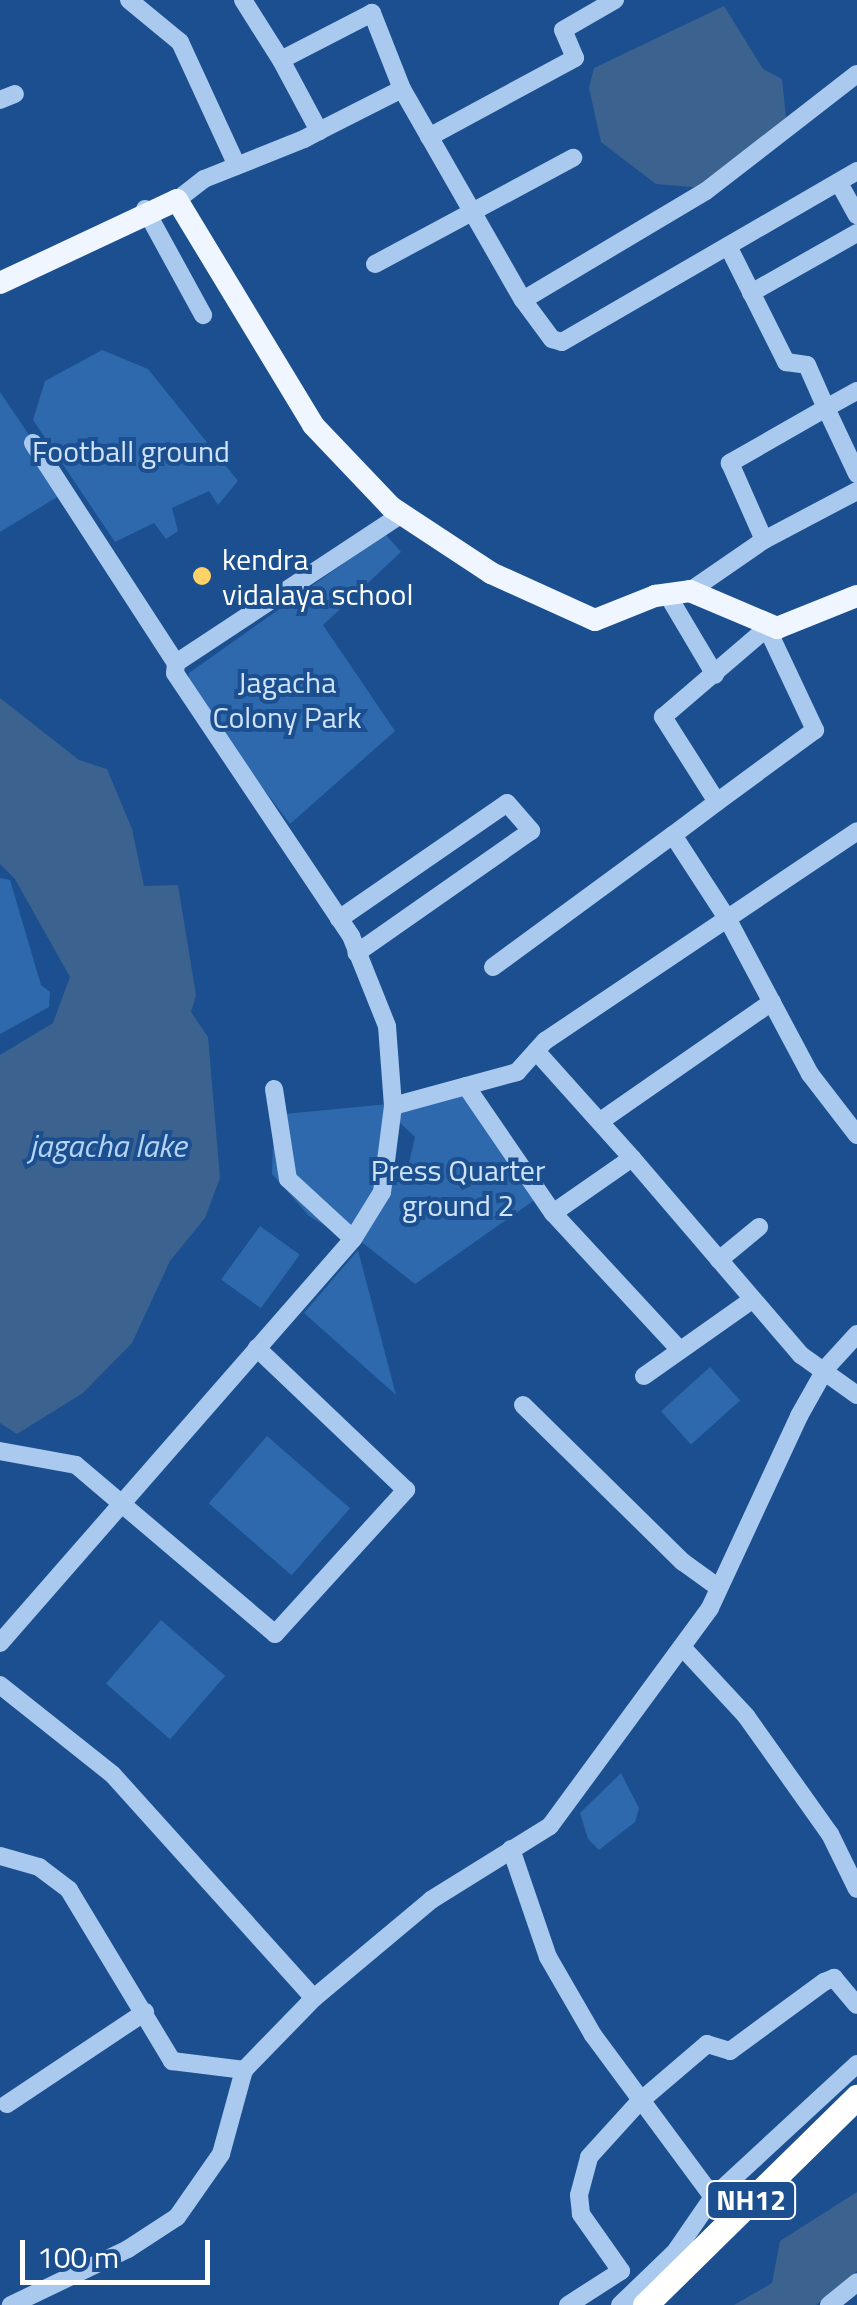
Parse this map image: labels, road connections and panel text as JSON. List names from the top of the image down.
{
  "streets": {
    "highway": ["NH12"]
  },
  "water": ["jagacha lake"],
  "parks": ["Football ground", "Jagacha Colony Park", "Press Quarter ground 2"],
  "places": ["kendra vidalaya school"],
  "scale_bar": "100 m"
}
